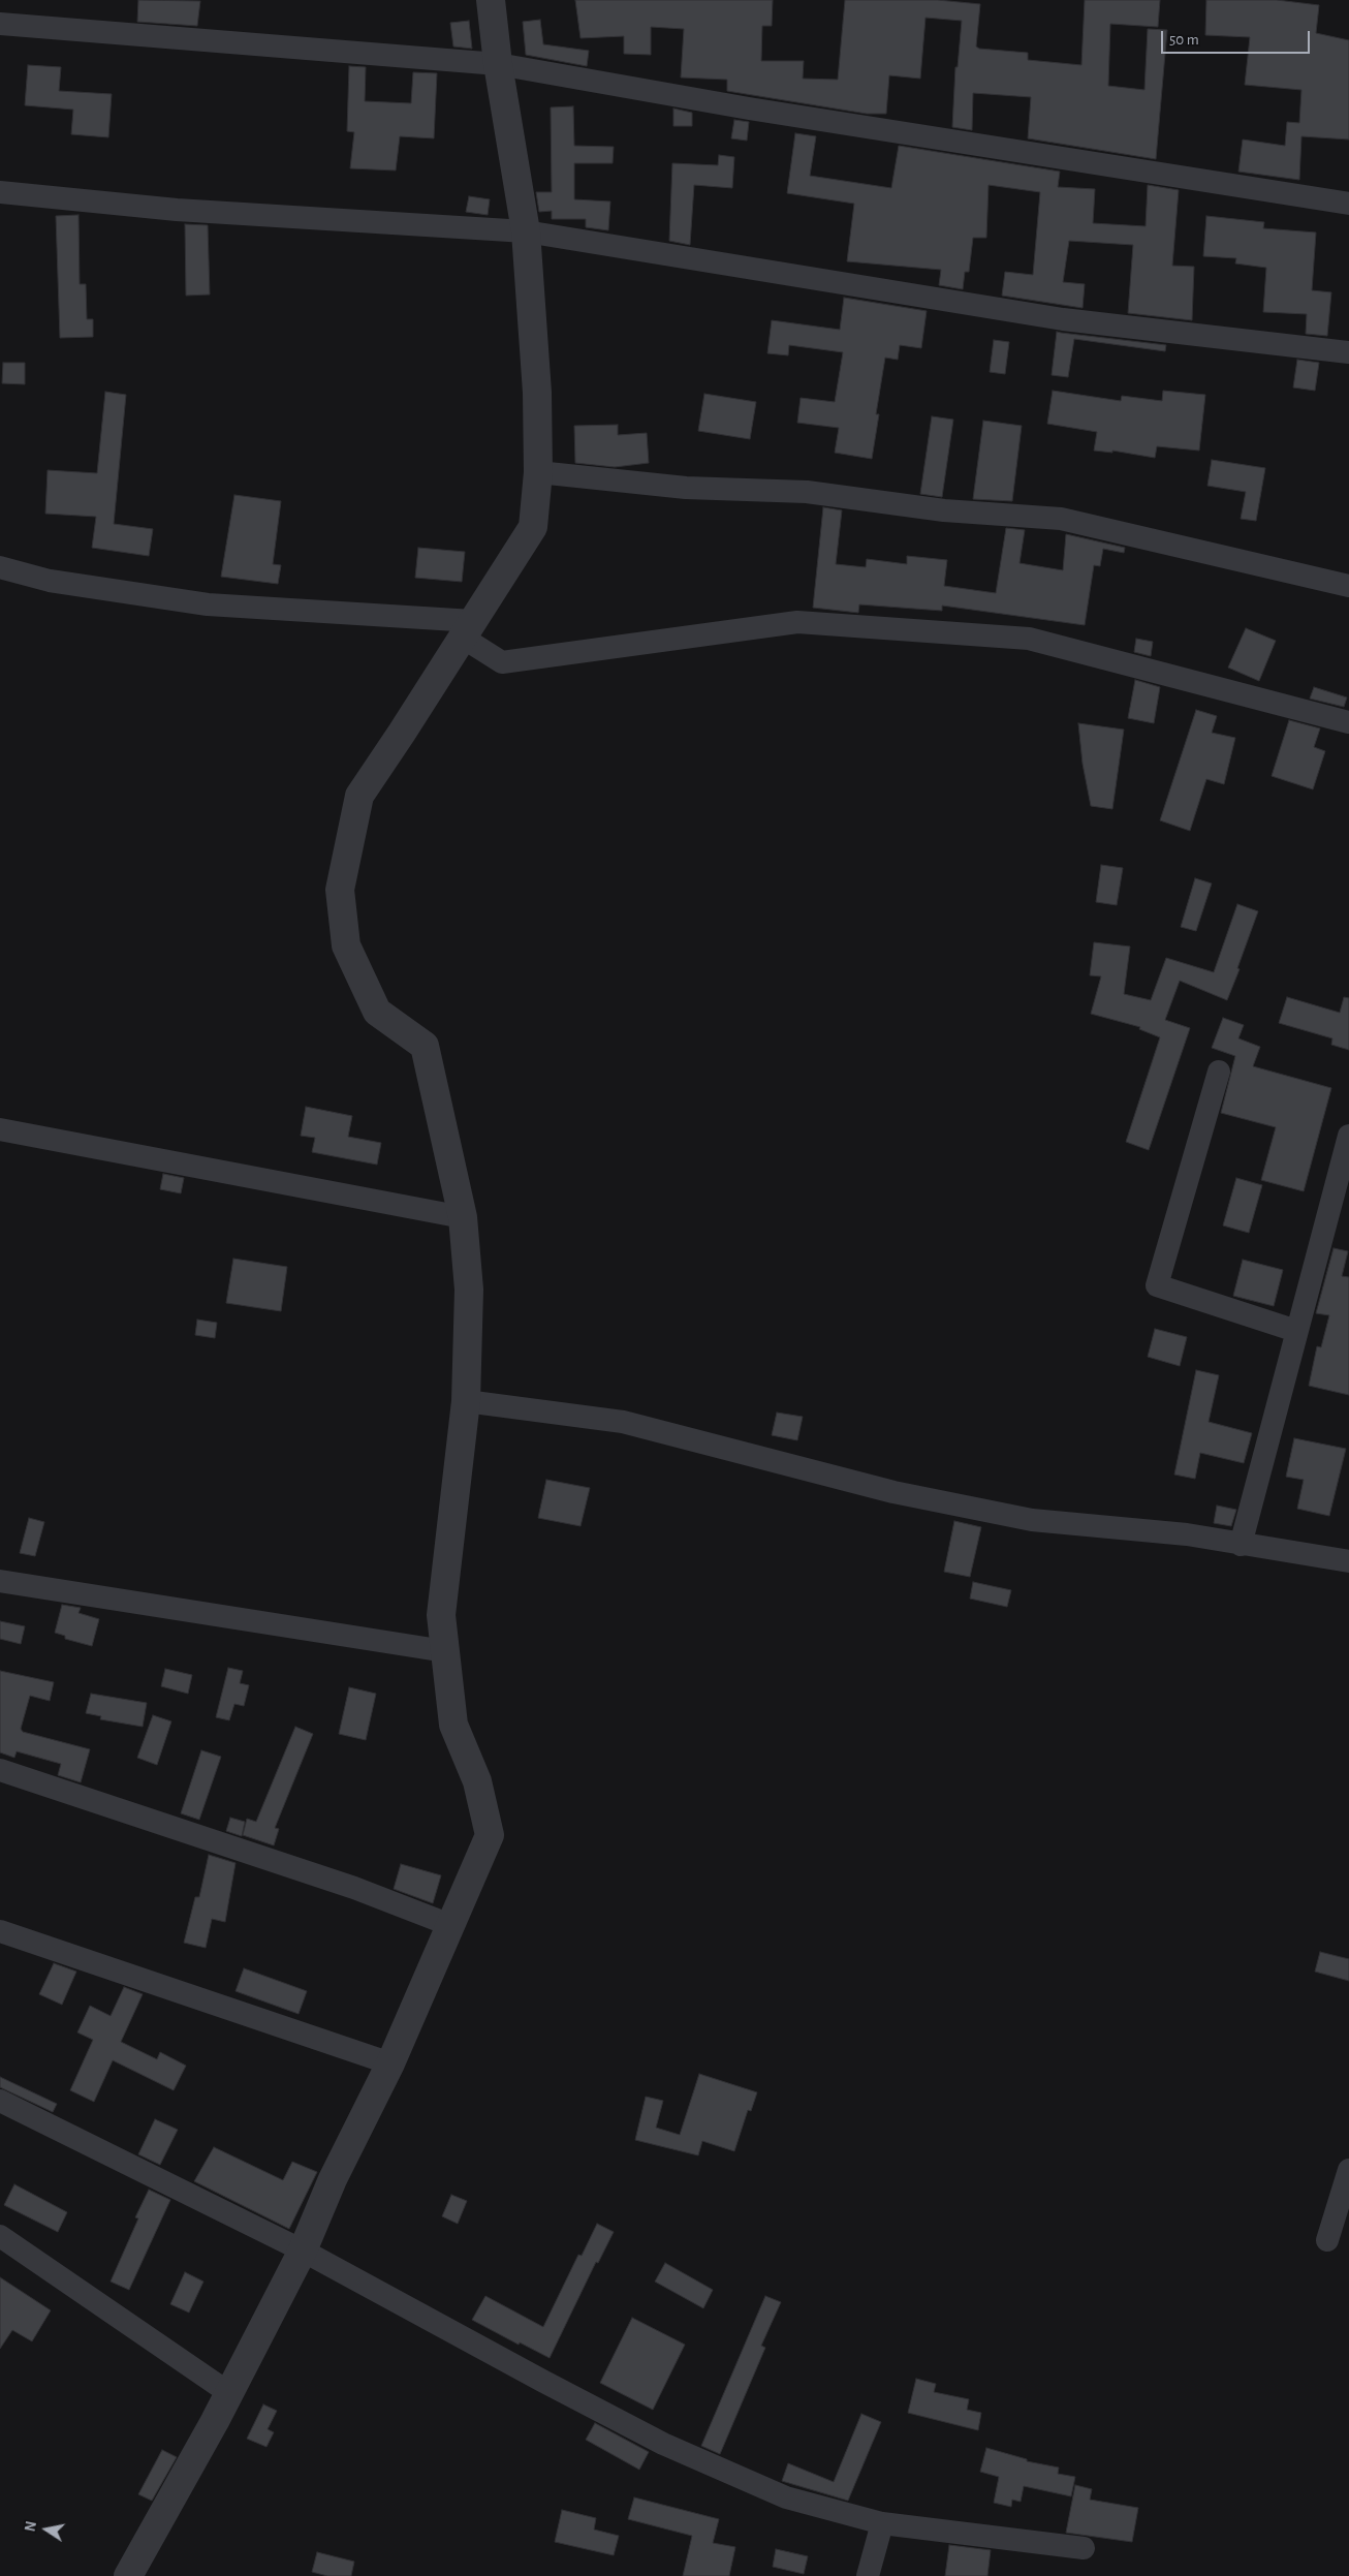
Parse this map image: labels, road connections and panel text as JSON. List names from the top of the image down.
{
  "scale_bar": "50 m",
  "north": "left"
}
